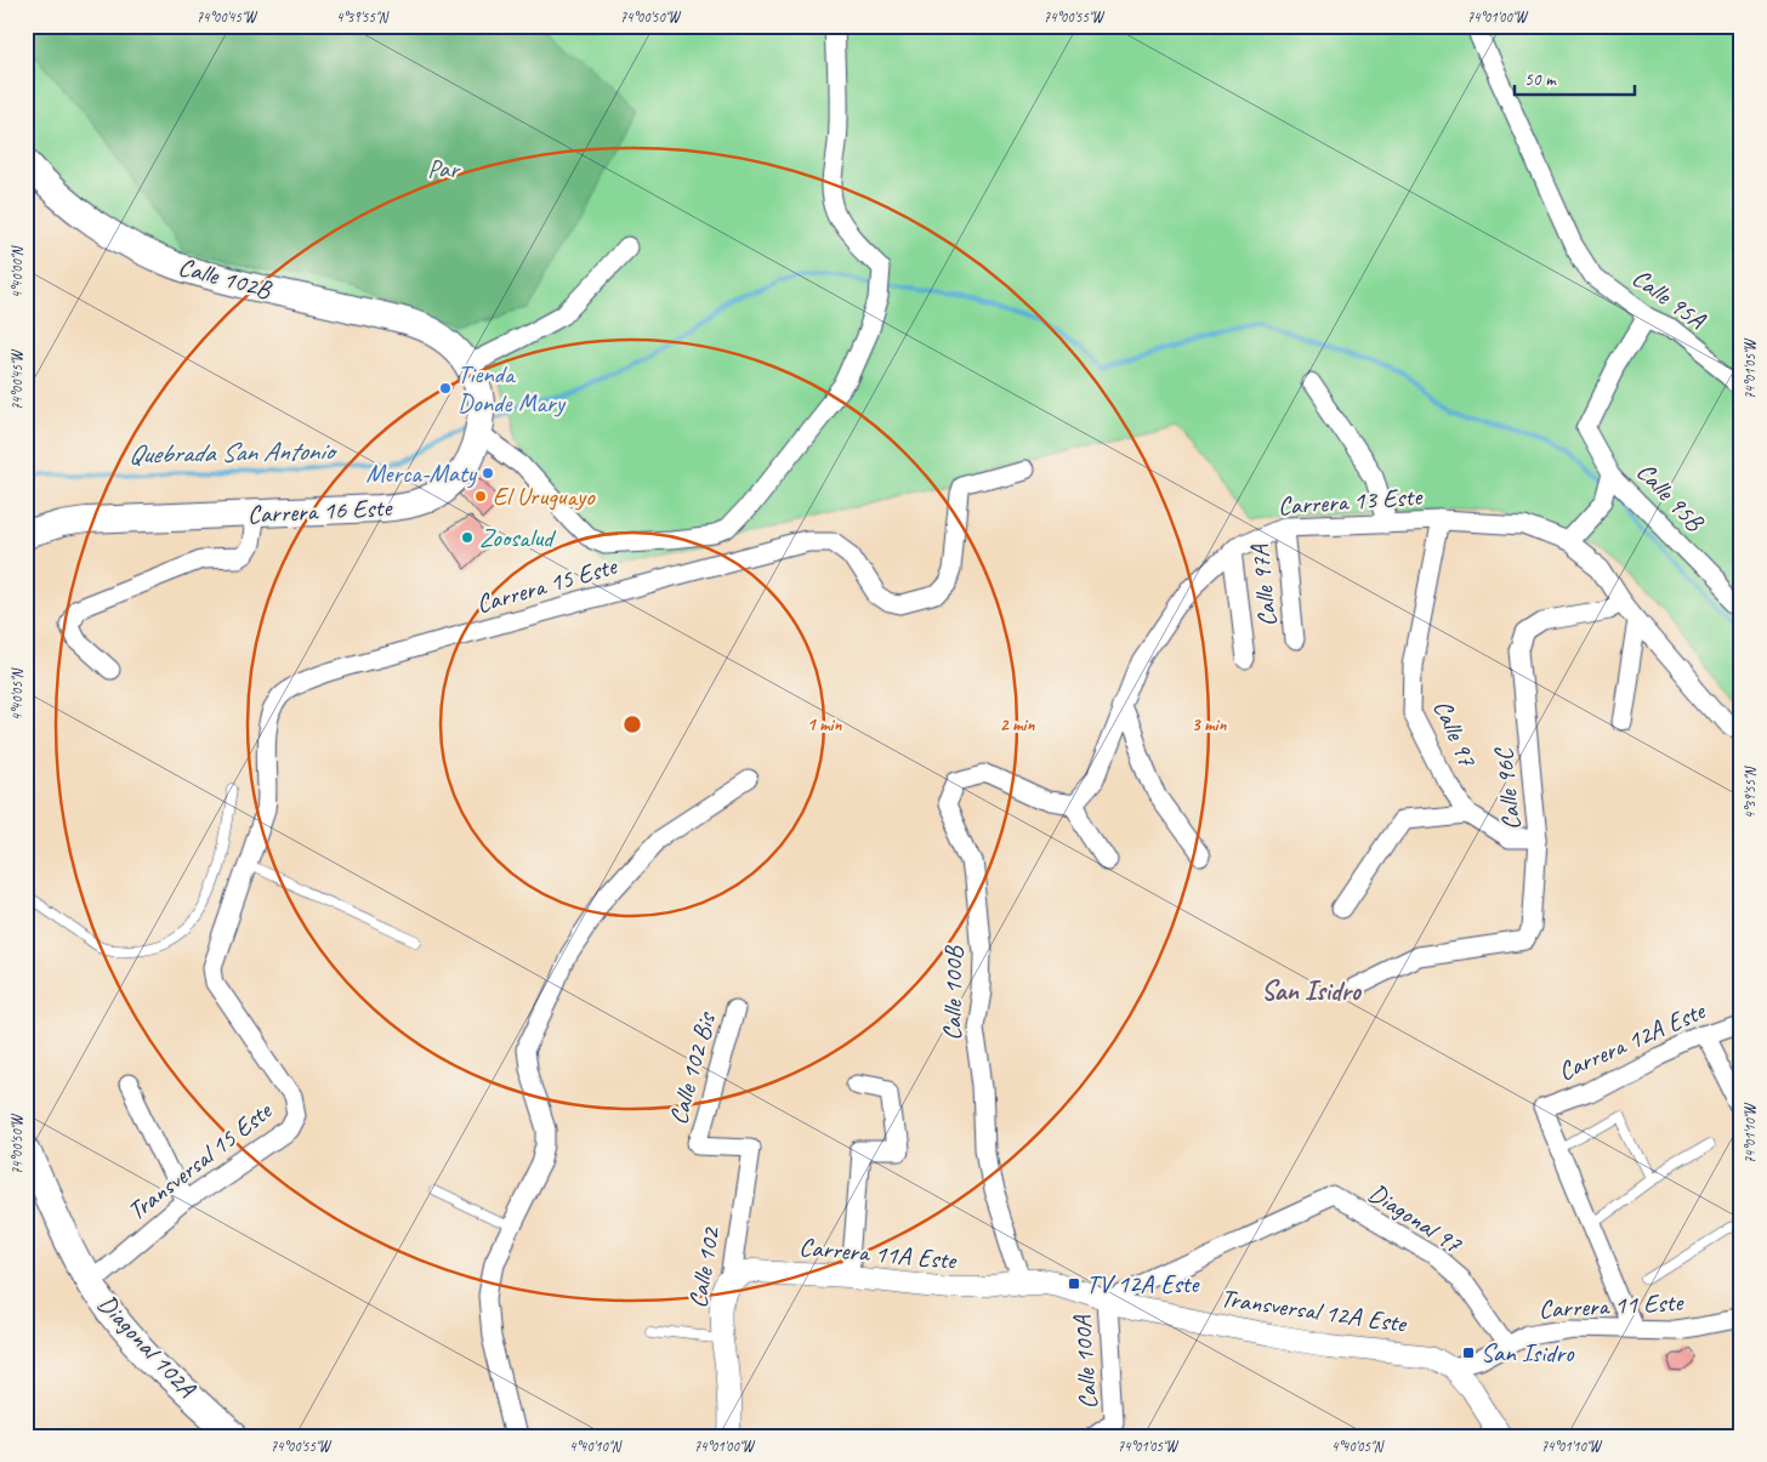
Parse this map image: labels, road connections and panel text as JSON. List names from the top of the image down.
{
  "streets": {
    "main road": ["Calle 102B", "Carrera 16 Este", "Diagonal 102A"],
    "street": [
      "Calle 95A",
      "Calle 95B",
      "Carrera 13 Este",
      "Carrera 15 Este",
      "Calle 97A",
      "Calle 97",
      "Calle 96C",
      "Calle 100B",
      "Carrera 12A Este",
      "Calle 102 Bis",
      "Transversal 15 Este",
      "Diagonal 97",
      "Carrera 11A Este",
      "Calle 102",
      "Carrera 11 Este",
      "Transversal 12A Este",
      "Calle 100A"
    ]
  },
  "crossings": [
    ["Calle 102B", "Carrera 16 Este"],
    ["Calle 95A", "Calle 95B"],
    ["Carrera 13 Este", "Calle 97A"],
    ["Carrera 13 Este", "Calle 97"],
    ["Carrera 13 Este", "Calle 96C"],
    ["Carrera 13 Este", "Calle 100B"],
    ["Carrera 15 Este", "Transversal 15 Este"],
    ["Calle 97", "Calle 96C"],
    ["Calle 100B", "Carrera 11A Este"],
    ["Calle 100B", "Transversal 12A Este"],
    ["Calle 102 Bis", "Calle 102"],
    ["Transversal 15 Este", "Diagonal 102A"],
    ["Diagonal 97", "Carrera 11 Este"],
    ["Diagonal 97", "Transversal 12A Este"],
    ["Diagonal 97", "Calle 100A"],
    ["Carrera 11A Este", "Calle 102"],
    ["Carrera 11A Este", "Transversal 12A Este"],
    ["Carrera 11 Este", "Transversal 12A Este"],
    ["Transversal 12A Este", "Calle 100A"]
  ],
  "districts": ["San Isidro"],
  "water": ["Quebrada San Antonio"],
  "parks": ["Par"],
  "places": {
    "other": [
      "Tienda Donde Mary",
      "Merca-Maty",
      "El Uruguayo",
      "Zoosalud"
    ],
    "transit": ["TV 12A Este", "San Isidro"]
  },
  "scale_bar": "50 m",
  "coordinates": [
    "74°00'45\"W",
    "4°39'55\"N",
    "74°00'50\"W",
    "74°00'55\"W",
    "74°01'00\"W",
    "4°40'00\"N",
    "74°01'05\"W",
    "4°40'05\"N",
    "74°01'10\"W",
    "4°40'10\"N"
  ],
  "rings": ["1 min", "2 min", "3 min"]
}
